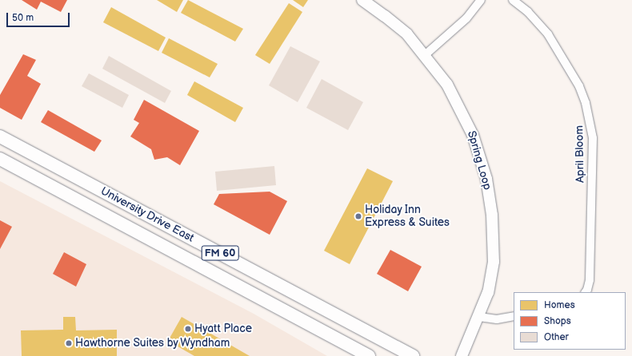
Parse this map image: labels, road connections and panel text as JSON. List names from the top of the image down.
{
  "streets": {
    "main road": ["University Drive East", "FM 60"],
    "street": ["April Bloom", "Spring Loop"]
  },
  "places": ["Holiday Inn Express & Suites", "Hyatt Place", "Hawthorne Suites by Wyndham"],
  "legend": ["Homes", "Shops", "Other"],
  "scale_bar": "50 m"
}
